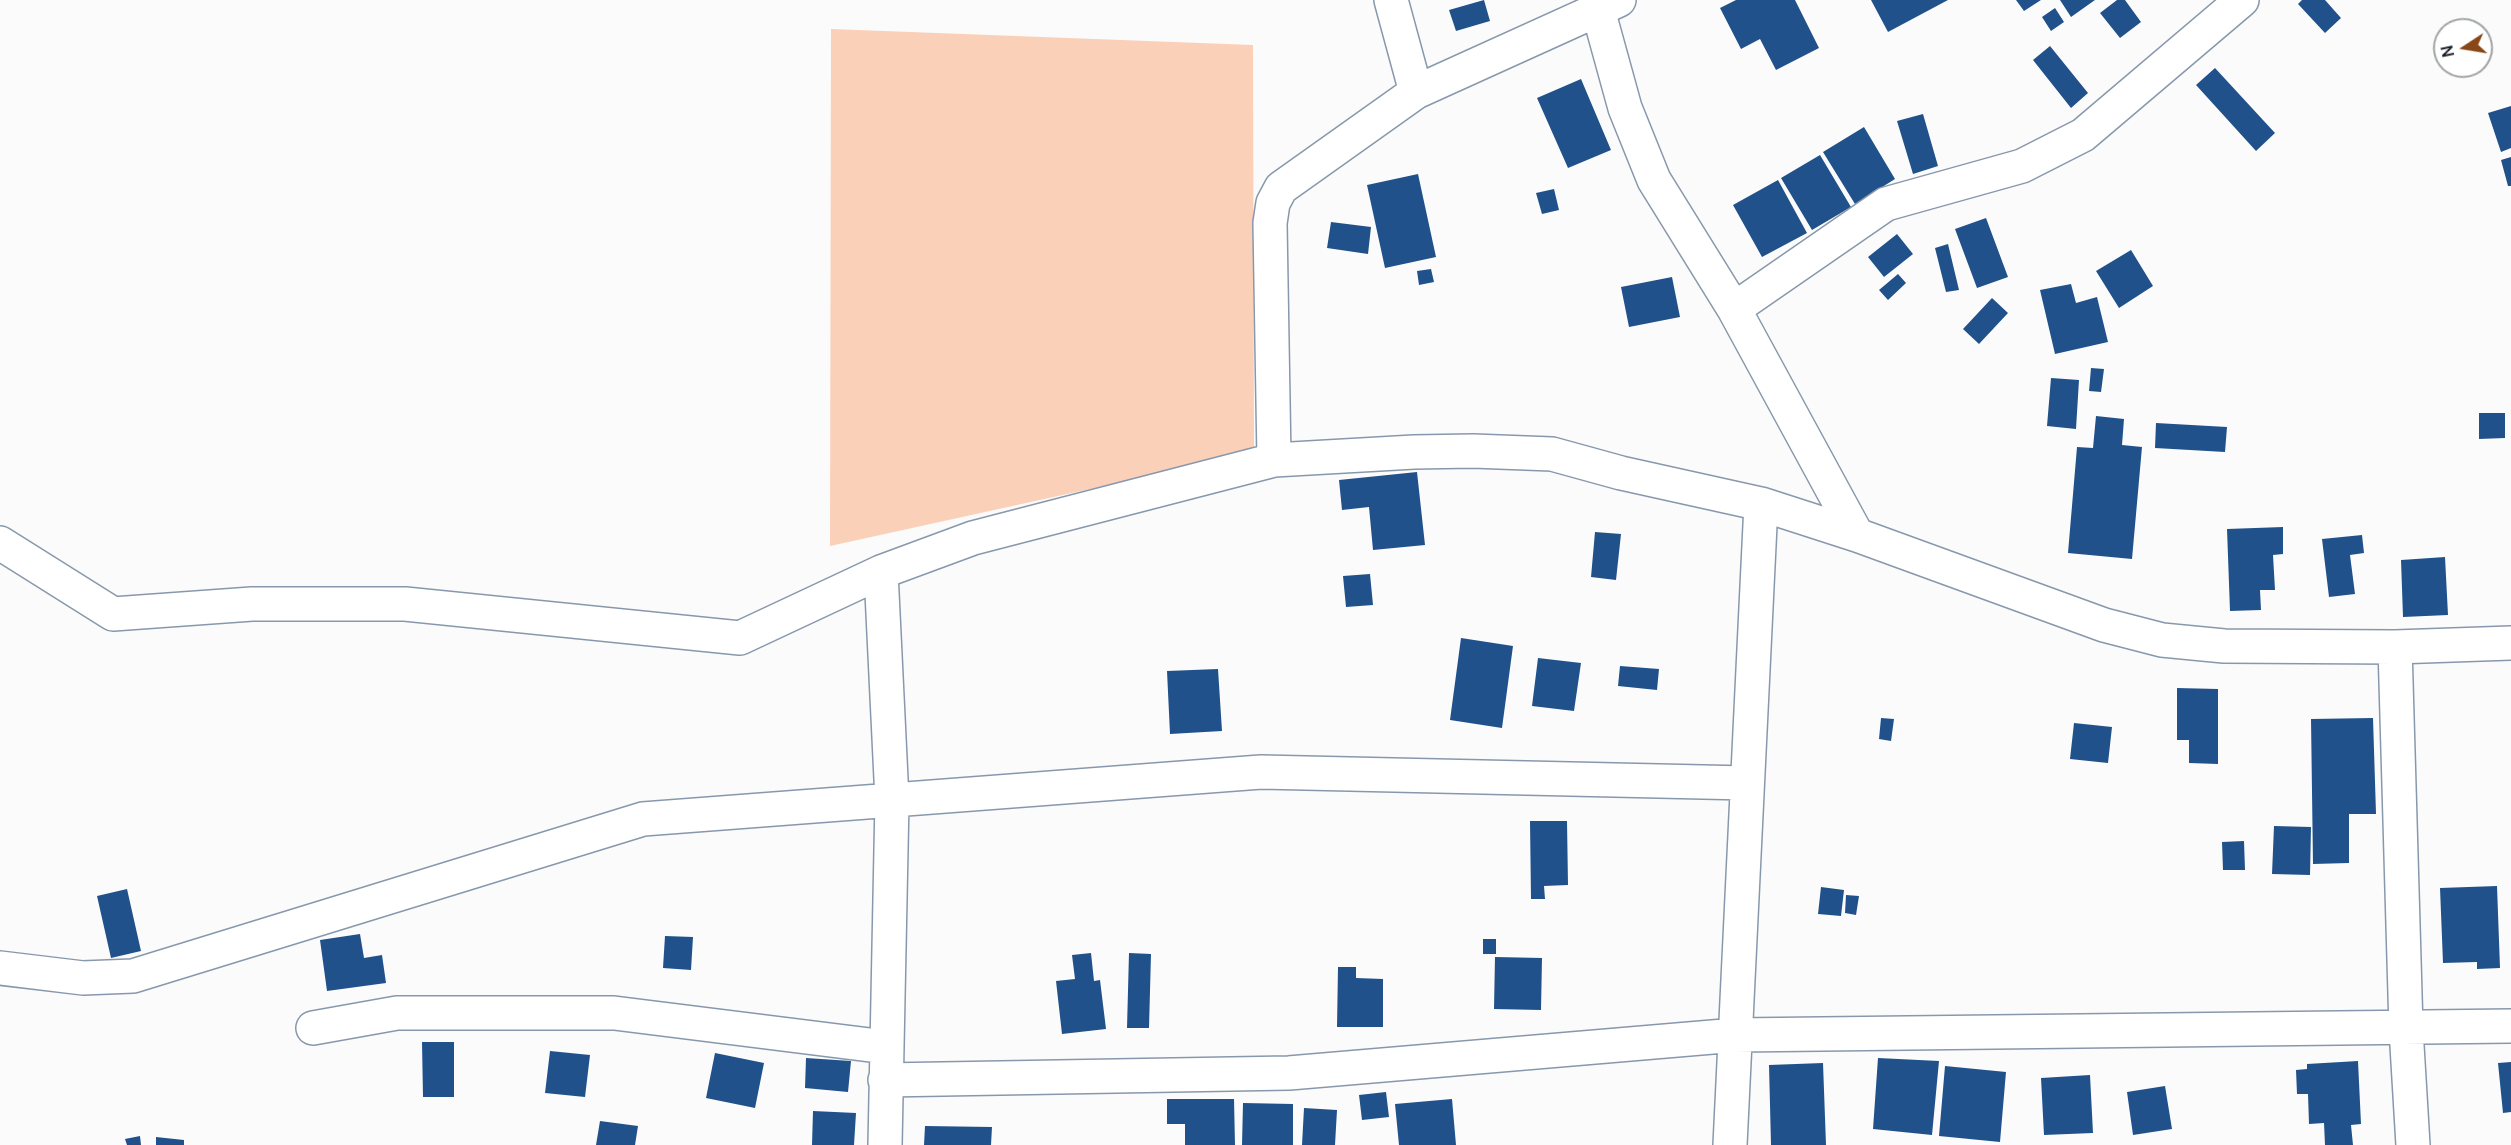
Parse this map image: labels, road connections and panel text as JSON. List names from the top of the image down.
{
  "north": "left"
}
